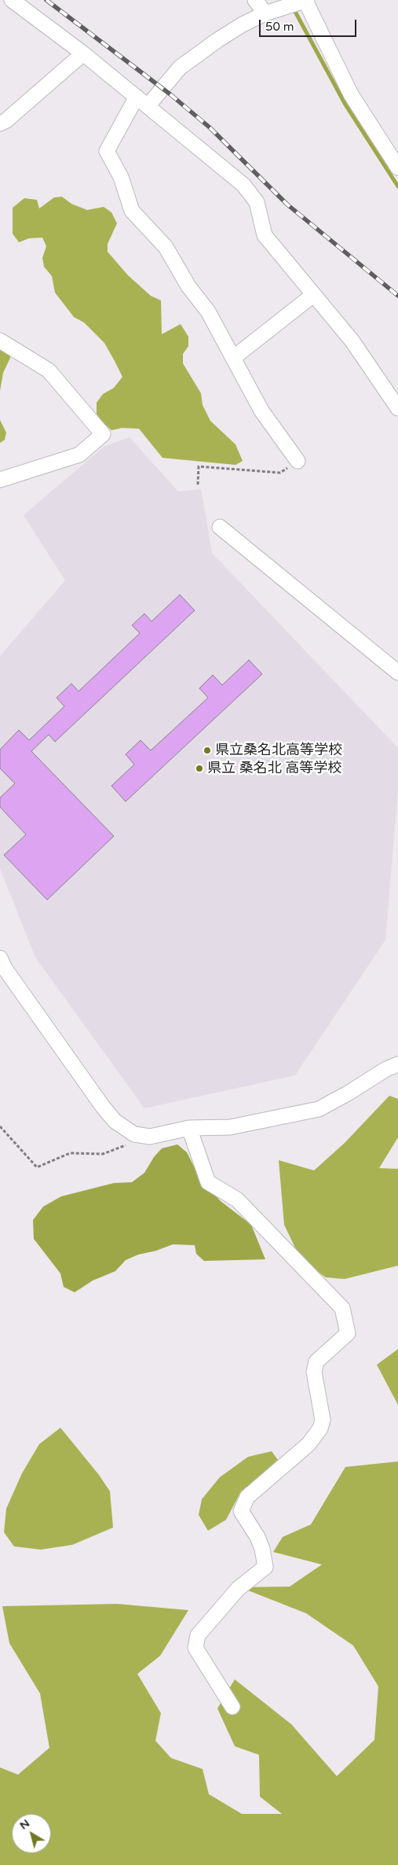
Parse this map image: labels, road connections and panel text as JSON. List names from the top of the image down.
{
  "places": ["県立桑名北高等学校", "県立 桑名北 高等学校"],
  "scale_bar": "50 m",
  "north": "top left"
}
